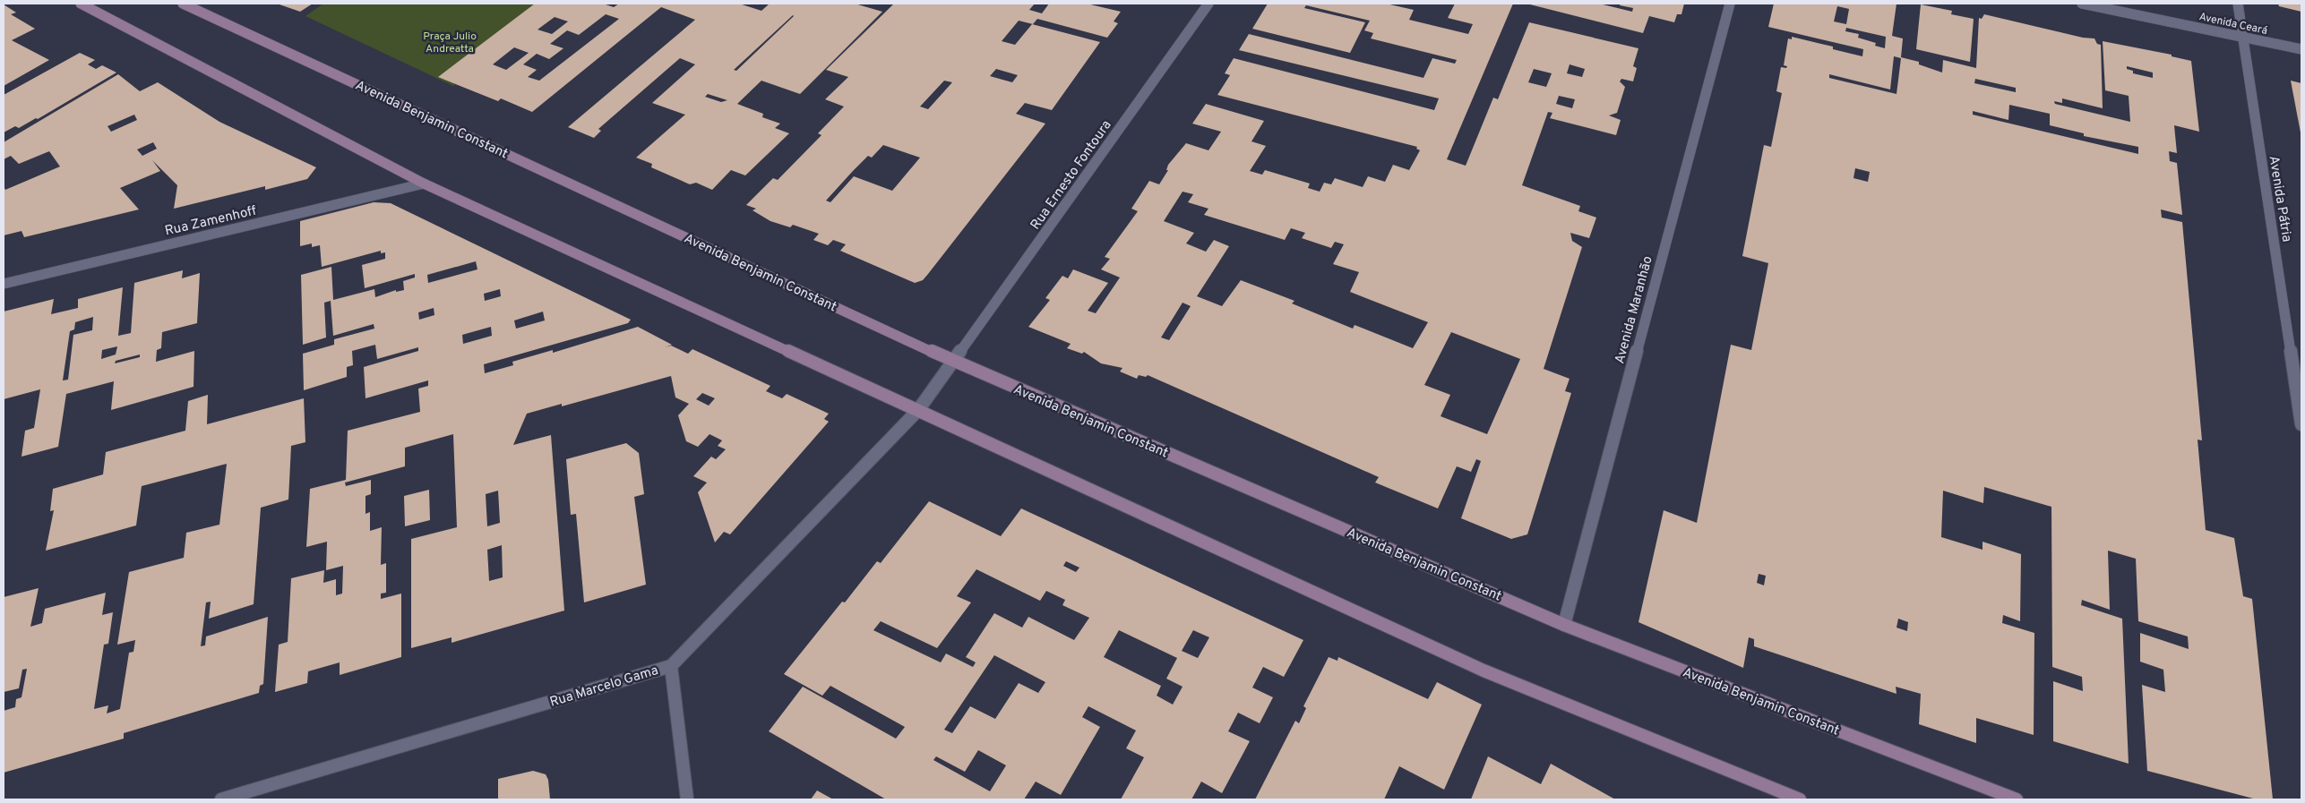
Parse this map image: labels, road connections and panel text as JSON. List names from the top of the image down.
{
  "streets": {
    "main road": ["Avenida Benjamin Constant"],
    "street": [
      "Avenida Ceará",
      "Rua Ernesto Fontoura",
      "Avenida Pátria",
      "Rua Zamenhoff",
      "Avenida Maranhão",
      "Rua Marcelo Gama"
    ]
  },
  "crossings": [
    ["Avenida Ceará", "Avenida Pátria"],
    ["Avenida Benjamin Constant", "Rua Ernesto Fontoura"],
    ["Avenida Benjamin Constant", "Avenida Maranhão"],
    ["Rua Ernesto Fontoura", "Rua Marcelo Gama"]
  ],
  "parks": ["Praça Julio Andreatta"]
}
